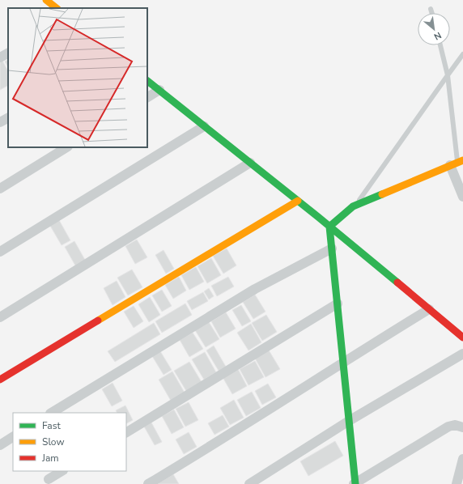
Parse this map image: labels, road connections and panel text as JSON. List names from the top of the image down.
{
  "legend": ["Fast", "Slow", "Jam"],
  "north": "bottom right"
}
